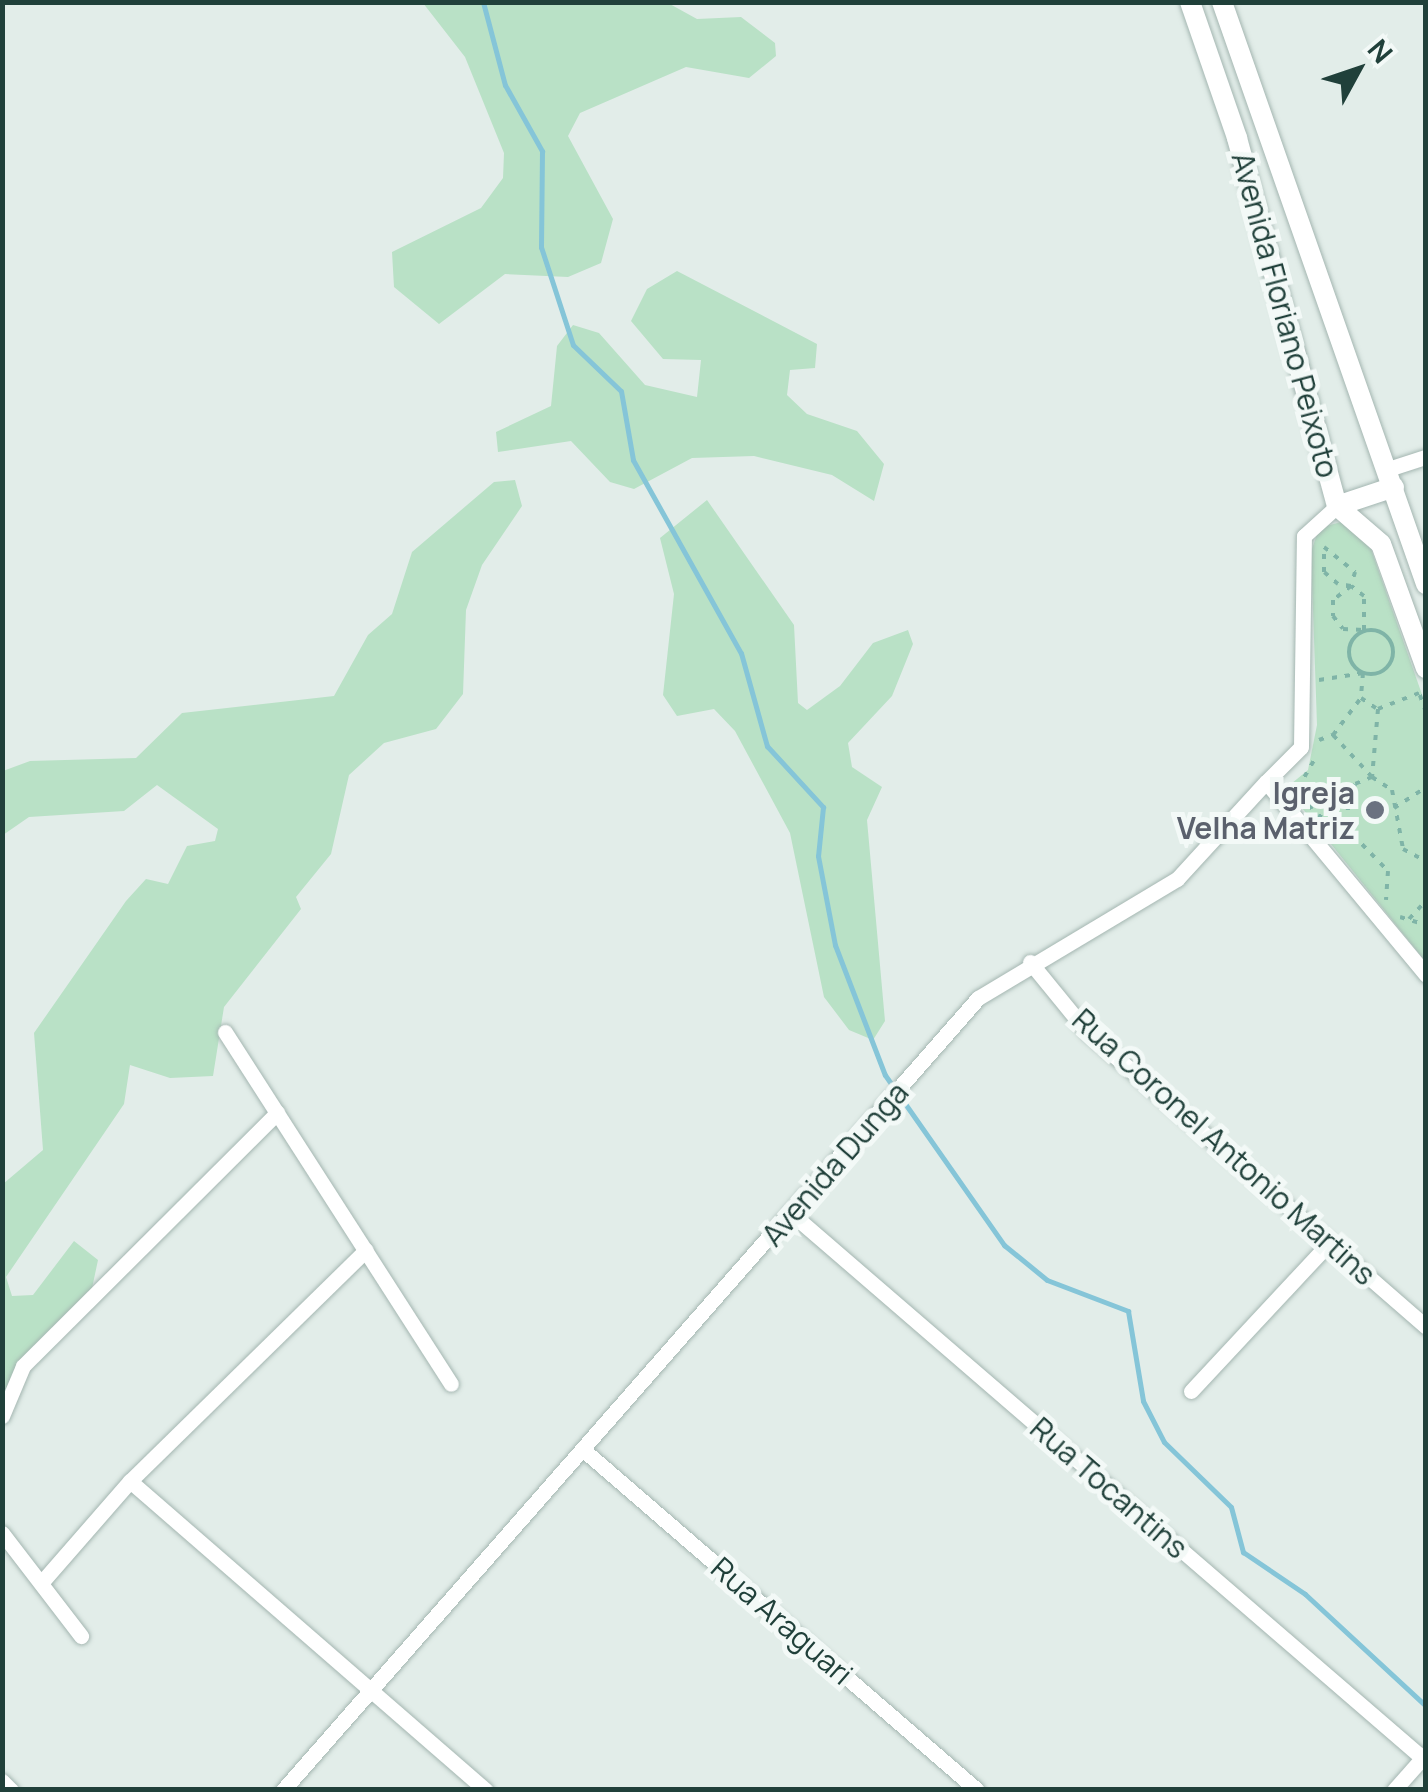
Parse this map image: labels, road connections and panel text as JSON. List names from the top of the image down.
{
  "streets": {
    "street": [
      "Avenida Floriano Peixoto",
      "Rua Coronel Antonio Martins",
      "Avenida Dunga",
      "Rua Tocantins",
      "Rua Araguari"
    ]
  },
  "crossings": [
    ["Avenida Floriano Peixoto", "Avenida Dunga"],
    ["Rua Coronel Antonio Martins", "Avenida Dunga"],
    ["Avenida Dunga", "Rua Tocantins"],
    ["Avenida Dunga", "Rua Araguari"]
  ],
  "places": ["Igreja Velha Matriz"],
  "north": "top right"
}
